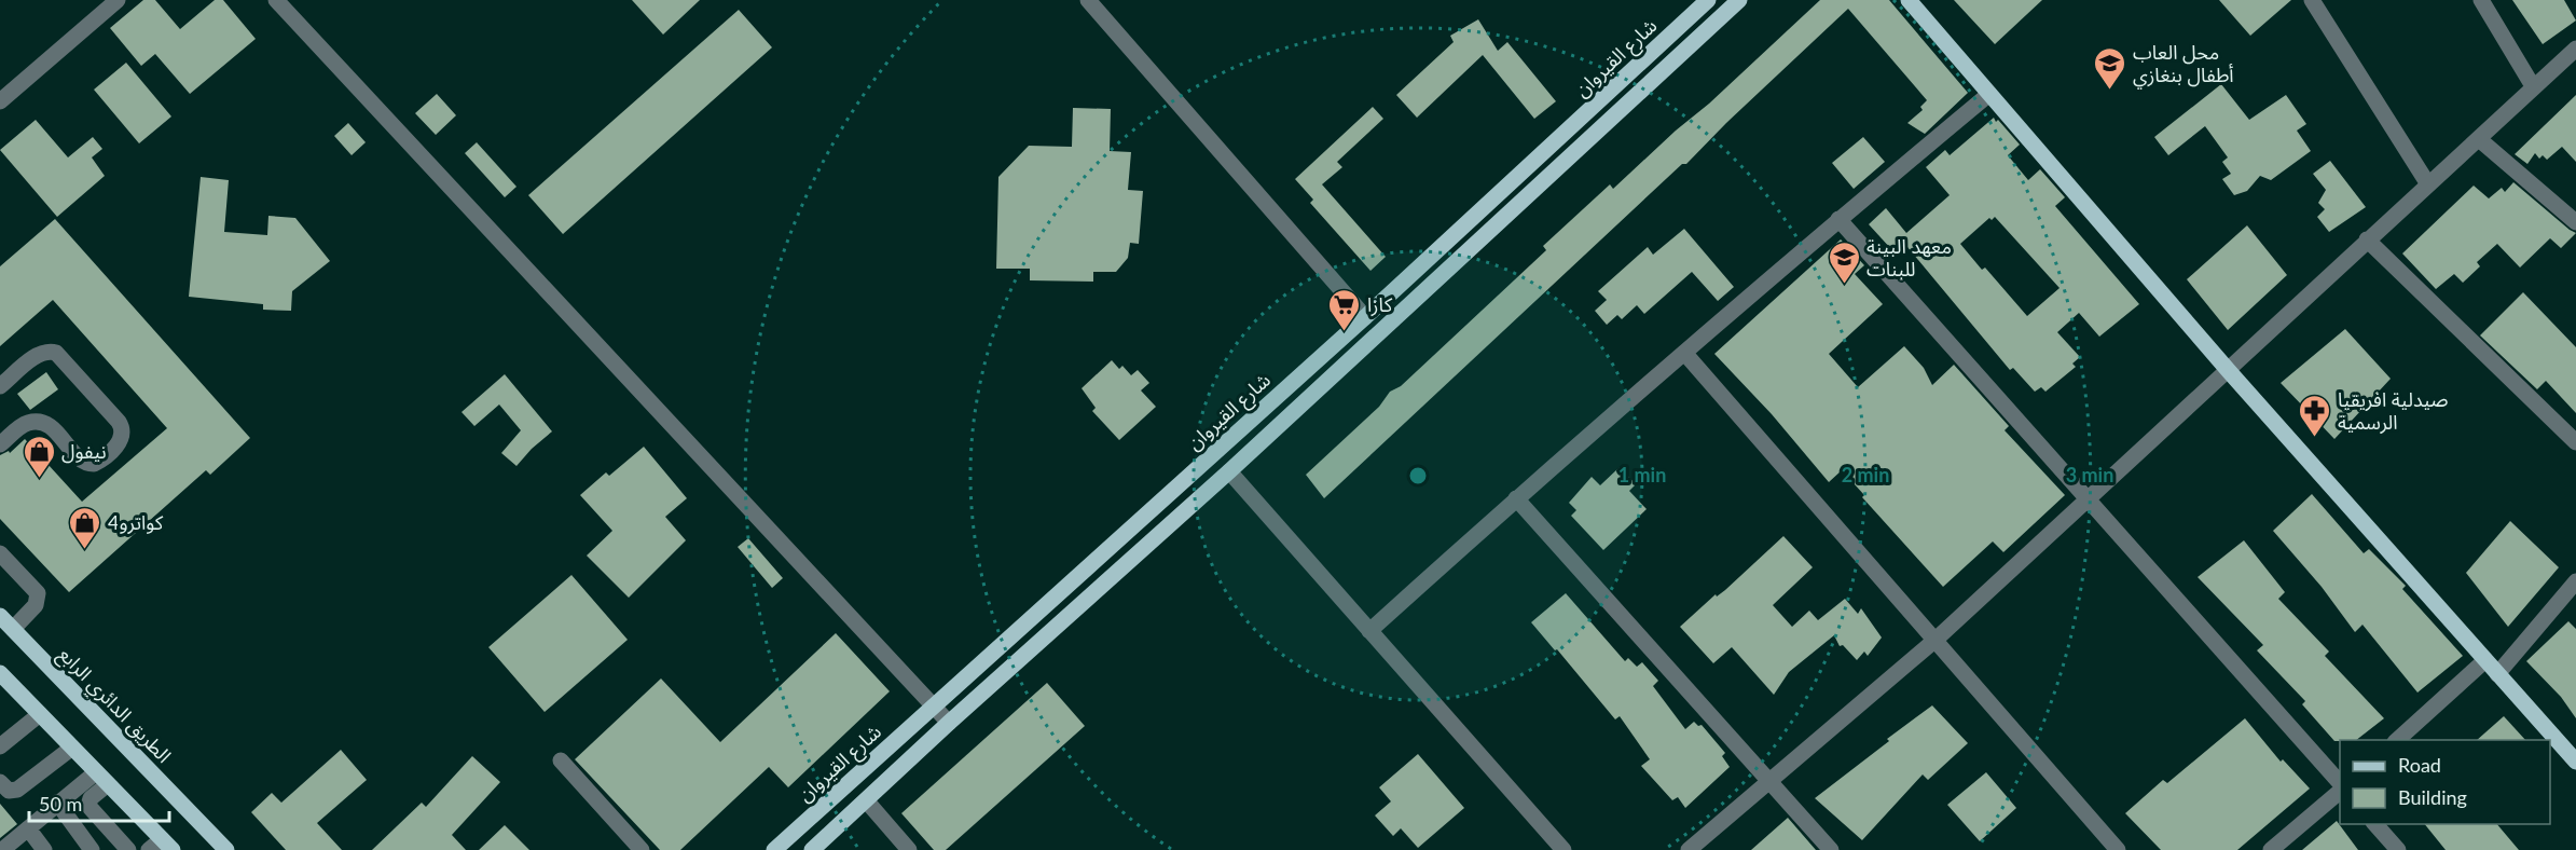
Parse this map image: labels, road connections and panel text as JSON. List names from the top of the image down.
{
  "streets": {
    "main road": ["شارع القيروان", "الطريق الدائري الرابع"]
  },
  "places": {
    "school or university": ["محل العاب أطفال بنغازي", "معهد البينة للبنات"],
    "supermarket": ["كازا"],
    "pharmacy": ["صيدلية افريقيا الرسمية"],
    "shop": ["نيفول", "كواترو4"]
  },
  "legend": ["Road", "Building"],
  "scale_bar": "50 m",
  "rings": ["1 min", "2 min", "3 min"]
}
